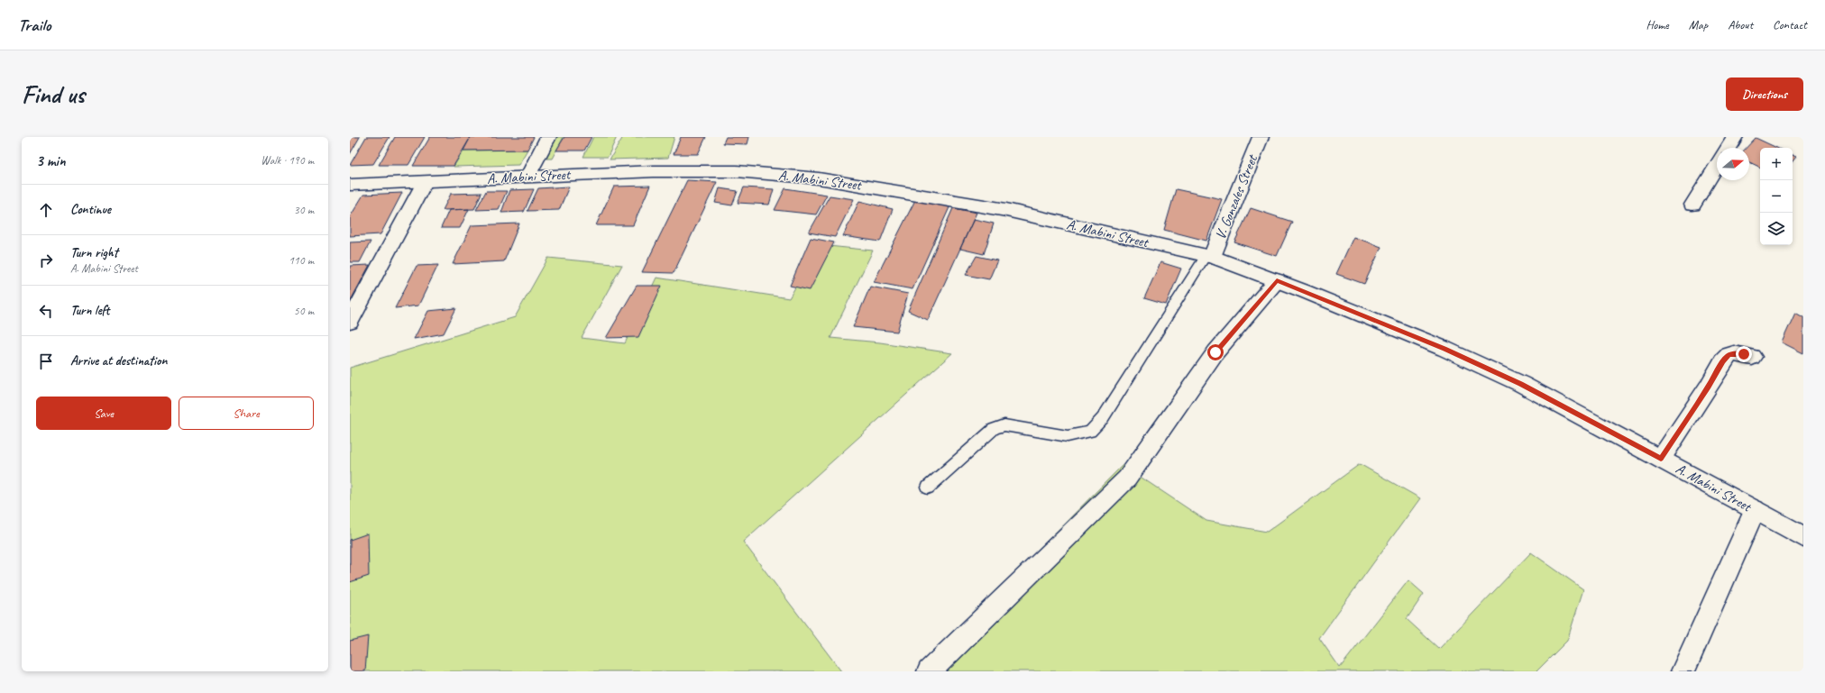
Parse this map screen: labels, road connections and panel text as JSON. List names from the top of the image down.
{
  "streets": {
    "main road": ["A. Mabini Street", "V. Gonzales Street"]
  },
  "crossings": [
    ["A. Mabini Street", "V. Gonzales Street"]
  ],
  "north": "right",
  "page": {
    "header": "Trailo",
    "nav": [
      "Home",
      "Map",
      "About",
      "Contact"
    ],
    "buttons": [
      "Directions",
      ["Save", "Share"]
    ],
    "title": "Find us",
    "heading": ["3 min", "Walk · 190 m"],
    "map_buttons": ["+", "−"],
    "list": [
      ["Continue", "30 m"],
      ["Turn right", "A. Mabini Street", "110 m"],
      ["Turn left", "50 m"],
      "Arrive at destination"
    ]
  }
}
